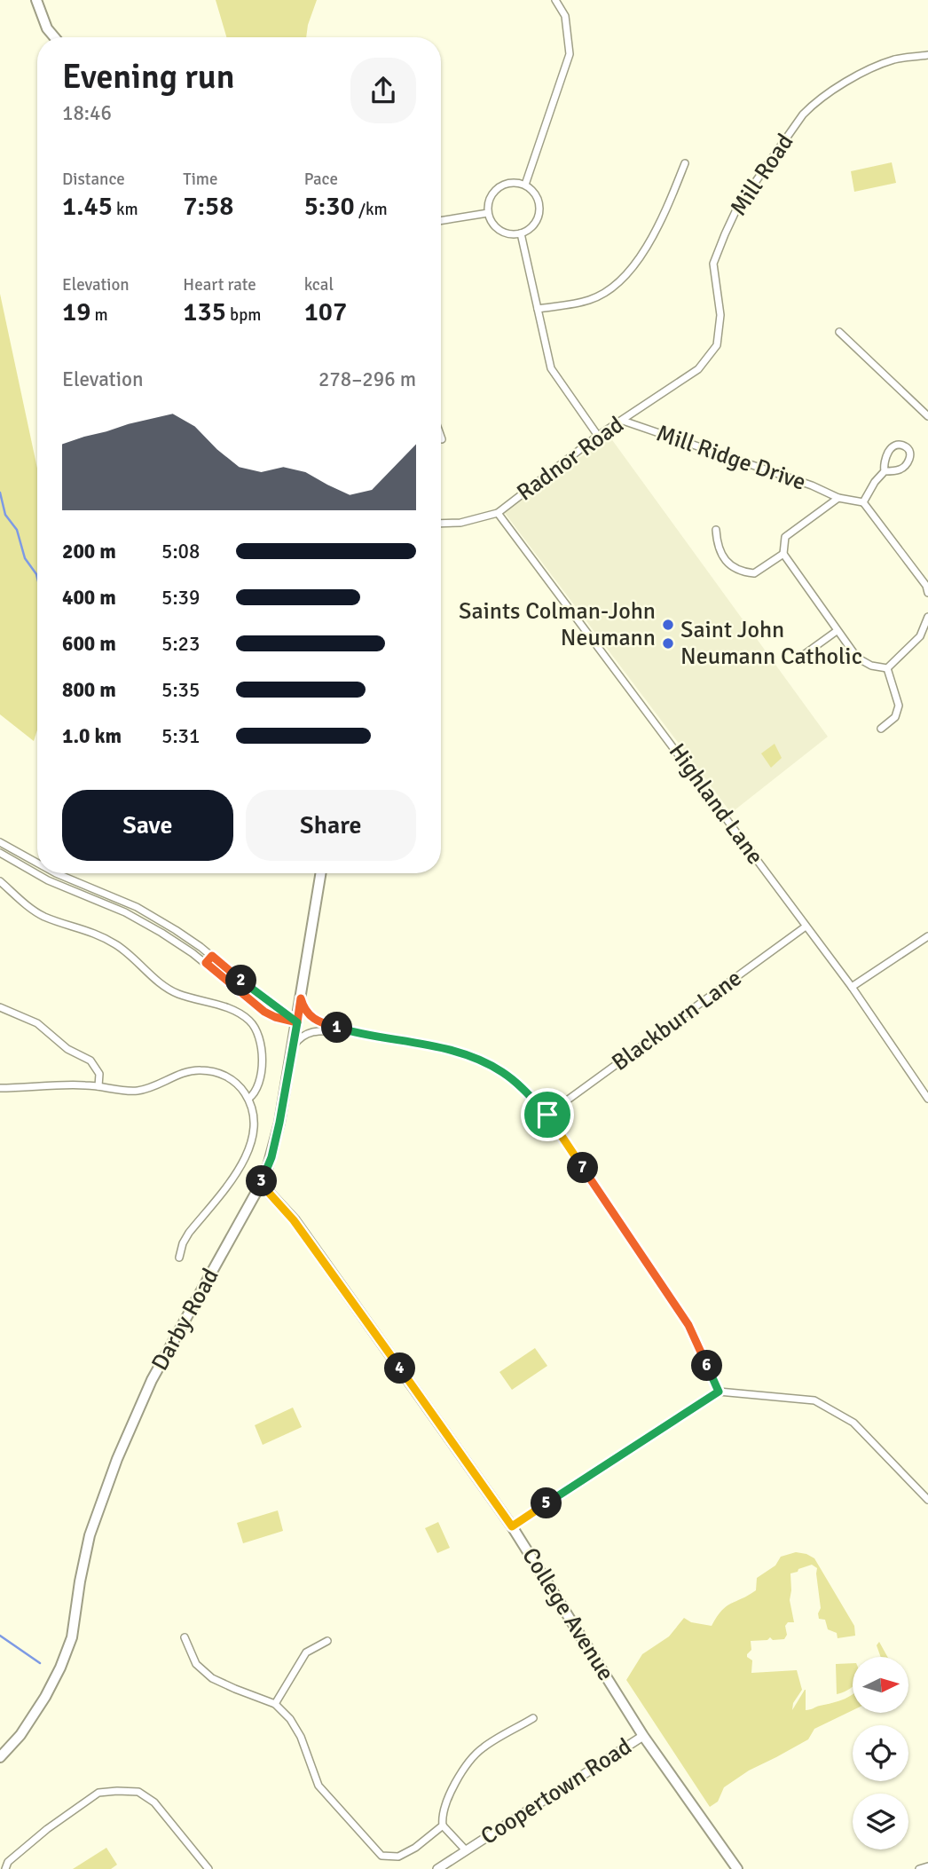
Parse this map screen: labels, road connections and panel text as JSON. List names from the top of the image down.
{
  "streets": {
    "main road": ["Darby Road", "College Avenue"],
    "street": [
      "Mill Road",
      "Mill Ridge Drive",
      "Radnor Road",
      "Highland Lane",
      "Blackburn Lane",
      "Coopertown Road"
    ]
  },
  "crossings": [
    ["Mill Road", "Radnor Road"],
    ["Mill Ridge Drive", "Radnor Road"],
    ["Radnor Road", "Highland Lane"],
    ["Highland Lane", "Blackburn Lane"],
    ["Darby Road", "College Avenue"],
    ["College Avenue", "Coopertown Road"]
  ],
  "places": ["Saints Colman-John Neumann", "Saint John Neumann Catholic"],
  "north": "right",
  "page": {
    "heading": ["Evening run", "18:46"],
    "stats": [
      ["Distance", "1.45 km"],
      ["Time", "7:58"],
      ["Pace", "5:30 /km"],
      ["Elevation", "19 m"],
      ["Heart rate", "135 bpm"],
      ["kcal", "107"]
    ],
    "chart": ["Elevation", "278–296 m"],
    "list": [
      {
        "name": "200 m",
        "note": "5:08"
      },
      {
        "name": "400 m",
        "note": "5:39"
      },
      {
        "name": "600 m",
        "note": "5:23"
      },
      {
        "name": "800 m",
        "note": "5:35"
      },
      {
        "name": "1.0 km",
        "note": "5:31"
      }
    ],
    "buttons": ["Save", "Share"],
    "pins": [
      "2",
      "1",
      "7",
      "3",
      "6",
      "4",
      "5"
    ]
  }
}
